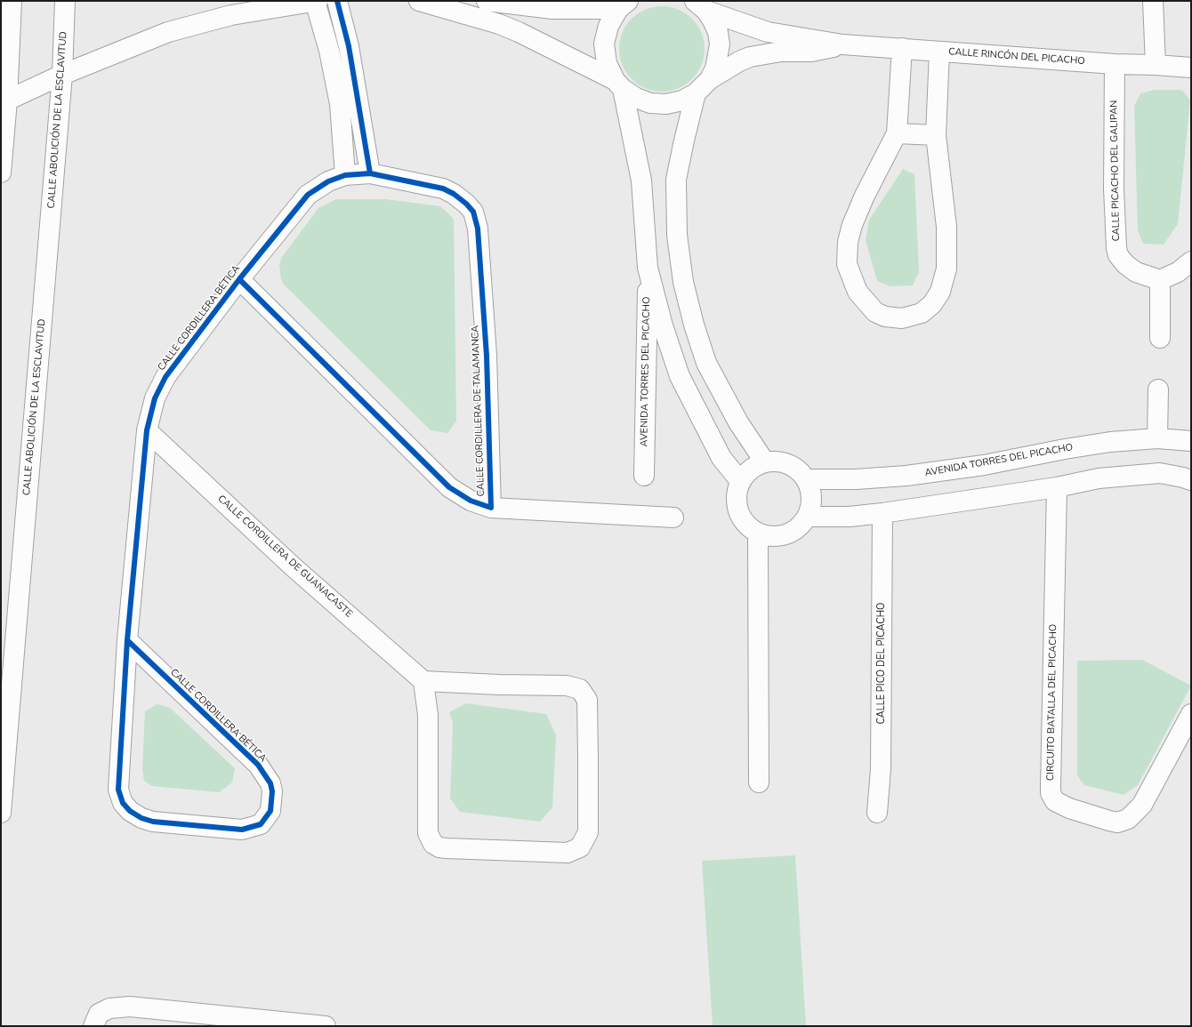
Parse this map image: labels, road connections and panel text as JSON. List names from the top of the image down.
{
  "streets": {
    "street": [
      "CALLE RINCÓN DEL PICACHO",
      "CALLE ABOLICIÓN DE LA ESCLAVITUD",
      "CALLE PICACHO DEL GALIPAN",
      "CALLE CORDILLERA BÉTICA",
      "AVENIDA TORRES DEL PICACHO",
      "CALLE CORDILLERA DE TALAMANCA",
      "CALLE CORDILLERA DE GUANACASTE",
      "CALLE PICO DEL PICACHO",
      "CIRCUITO BATALLA DEL PICACHO"
    ]
  },
  "crossings": [
    ["CALLE RINCÓN DEL PICACHO", "CALLE PICACHO DEL GALIPAN"],
    ["CALLE CORDILLERA BÉTICA", "CALLE CORDILLERA DE TALAMANCA"],
    ["CALLE CORDILLERA BÉTICA", "CALLE CORDILLERA DE GUANACASTE"]
  ]
}
